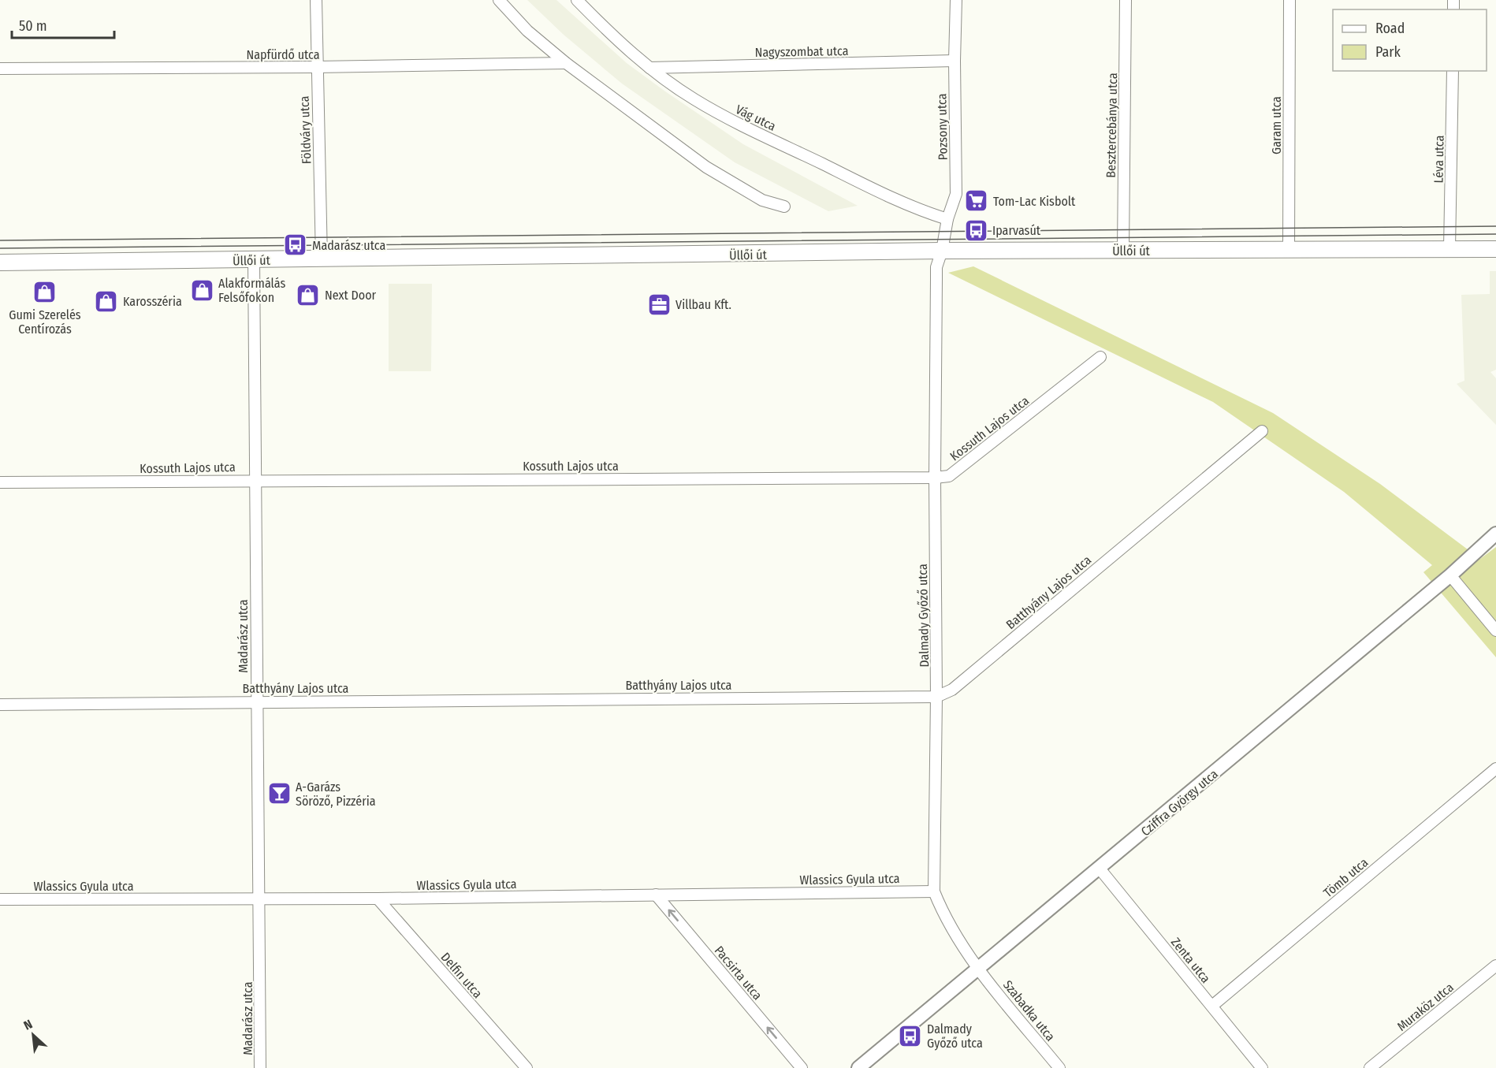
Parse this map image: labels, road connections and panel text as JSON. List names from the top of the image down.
{
  "streets": {
    "main road": ["Üllői út"],
    "street": [
      "Nagyszombat utca",
      "Napfürdő utca",
      "Vág utca",
      "Besztercebánya utca",
      "Garam utca",
      "Pozsony utca",
      "Földváry utca",
      "Léva utca",
      "Kossuth Lajos utca",
      "Batthyány Lajos utca",
      "Dalmady Győző utca",
      "Madarász utca",
      "Cziffra György utca",
      "Tömb utca",
      "Wlassics Gyula utca",
      "Zenta utca",
      "Pacsirta utca",
      "Delfin utca",
      "Muraköz utca",
      "Szabadka utca"
    ]
  },
  "crossings": [
    ["Nagyszombat utca", "Vág utca"],
    ["Nagyszombat utca", "Pozsony utca"],
    ["Napfürdő utca", "Földváry utca"],
    ["Vág utca", "Pozsony utca"],
    ["Besztercebánya utca", "Üllői út"],
    ["Garam utca", "Üllői út"],
    ["Pozsony utca", "Üllői út"],
    ["Pozsony utca", "Dalmady Győző utca"],
    ["Földváry utca", "Üllői út"],
    ["Léva utca", "Üllői út"],
    ["Üllői út", "Dalmady Győző utca"],
    ["Üllői út", "Madarász utca"],
    ["Kossuth Lajos utca", "Dalmady Győző utca"],
    ["Kossuth Lajos utca", "Madarász utca"],
    ["Batthyány Lajos utca", "Dalmady Győző utca"],
    ["Batthyány Lajos utca", "Madarász utca"],
    ["Dalmady Győző utca", "Cziffra György utca"],
    ["Dalmady Győző utca", "Wlassics Gyula utca"],
    ["Dalmady Győző utca", "Szabadka utca"],
    ["Madarász utca", "Wlassics Gyula utca"],
    ["Cziffra György utca", "Zenta utca"],
    ["Cziffra György utca", "Szabadka utca"],
    ["Tömb utca", "Zenta utca"],
    ["Wlassics Gyula utca", "Pacsirta utca"],
    ["Wlassics Gyula utca", "Delfin utca"]
  ],
  "one_way": ["Pacsirta utca"],
  "places": {
    "supermarket": ["Tom-Lac Kisbolt"],
    "bus stop": ["Iparvasút", "Madarász utca", "Dalmady Győző utca"],
    "shop": [
      "Alakformálás Felsőfokon",
      "Gumi Szerelés Centírozás",
      "Next Door",
      "Karosszéria"
    ],
    "office": ["Villbau Kft."],
    "bar": ["A-Garázs Söröző, Pizzéria"]
  },
  "legend": ["Road", "Park"],
  "scale_bar": "50 m",
  "north": "top left"
}
